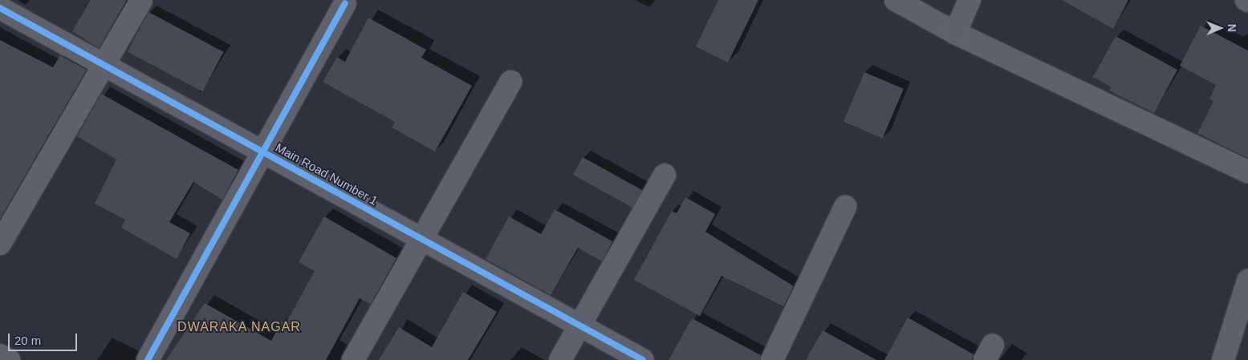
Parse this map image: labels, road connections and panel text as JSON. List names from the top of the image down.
{
  "streets": {
    "street": ["Main Road Number 1"]
  },
  "districts": ["DWARAKA NAGAR"],
  "scale_bar": "20 m",
  "north": "right"
}
